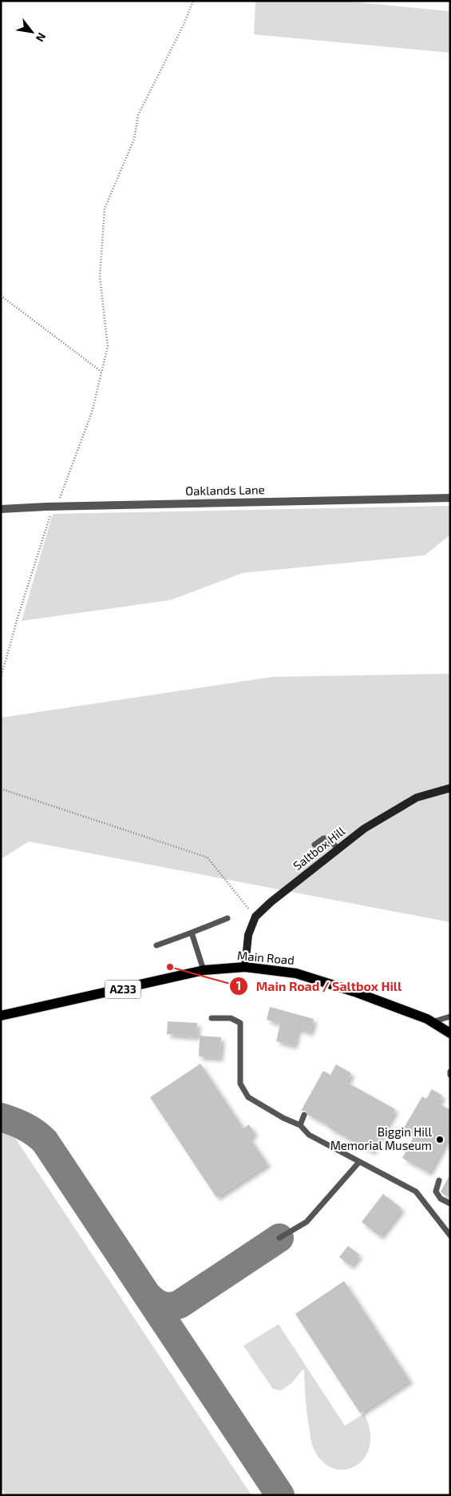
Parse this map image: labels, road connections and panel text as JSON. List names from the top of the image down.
{
  "streets": {
    "main road": ["Main Road", "A233"],
    "street": ["Oaklands Lane", "Saltbox Hill"]
  },
  "crossings": [
    ["Saltbox Hill", "Main Road"]
  ],
  "places": ["Main Road / Saltbox Hill", "Biggin Hill Memorial Museum"],
  "north": "bottom right"
}
